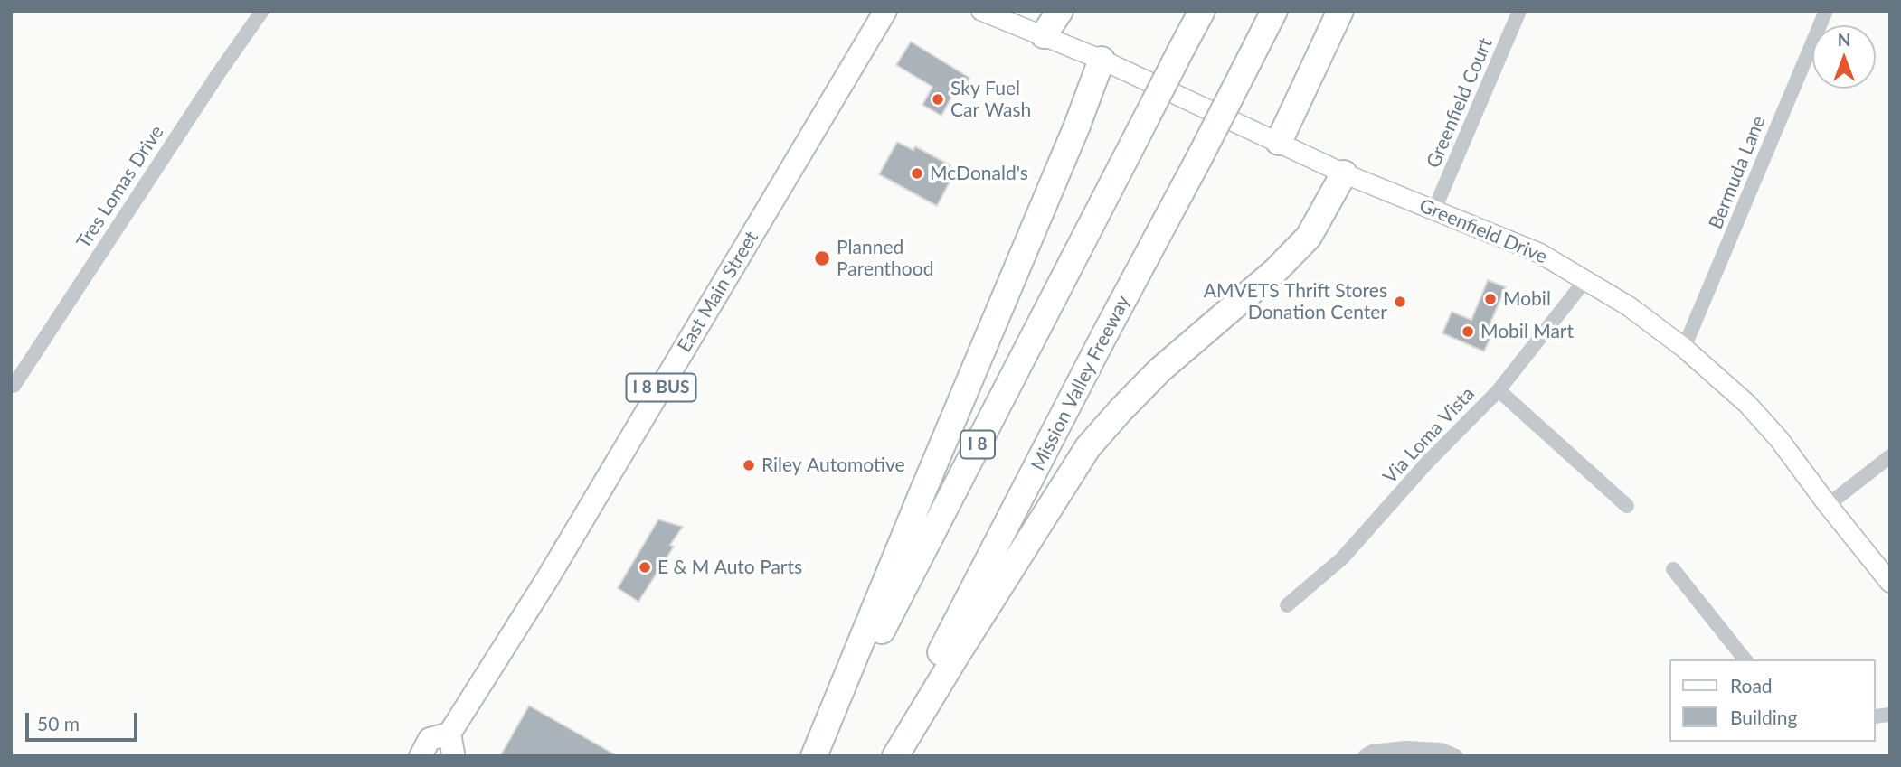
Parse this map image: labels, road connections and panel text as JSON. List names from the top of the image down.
{
  "streets": {
    "highway": ["Mission Valley Freeway", "I 8"],
    "main road": ["Greenfield Drive", "East Main Street", "I 8 BUS"],
    "street": [
      "Greenfield Court",
      "Bermuda Lane",
      "Tres Lomas Drive",
      "Via Loma Vista"
    ]
  },
  "crossings": [
    ["Greenfield Court", "Greenfield Drive"],
    ["Bermuda Lane", "Greenfield Drive"],
    ["Greenfield Drive", "Via Loma Vista"]
  ],
  "places": [
    "Sky Fuel Car Wash",
    "McDonald's",
    "Planned Parenthood",
    "Mobil",
    "AMVETS Thrift Stores Donation Center",
    "Mobil Mart",
    "Riley Automotive",
    "E & M Auto Parts"
  ],
  "legend": ["Road", "Building"],
  "scale_bar": "50 m",
  "north": "top"
}
